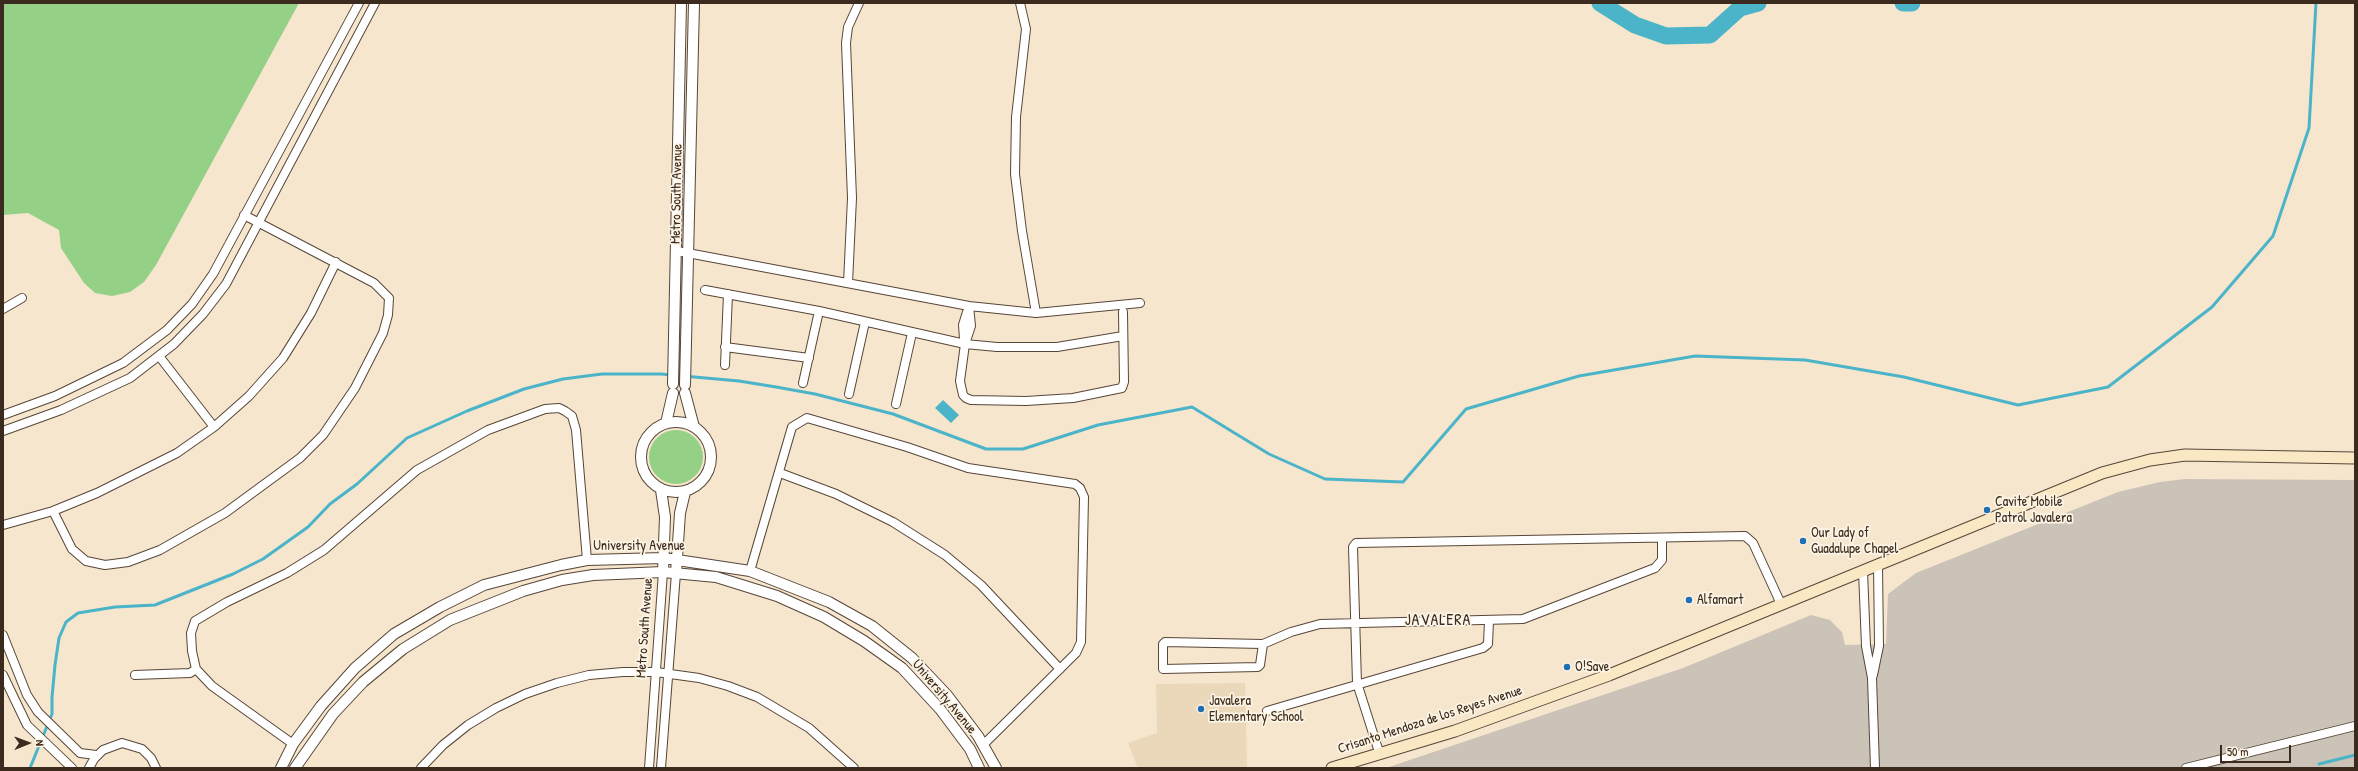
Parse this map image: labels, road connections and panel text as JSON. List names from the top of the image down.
{
  "streets": {
    "main road": ["Crisanto Mendoza de los Reyes Avenue"],
    "street": ["Metro South Avenue", "University Avenue"]
  },
  "crossings": [
    ["Metro South Avenue", "University Avenue"]
  ],
  "districts": ["JAVALERA"],
  "places": [
    "Cavite Mobile Patrol Javalera",
    "Our Lady of Guadalupe Chapel",
    "Alfamart",
    "O!Save",
    "Javalera Elementary School"
  ],
  "scale_bar": "50 m",
  "north": "right"
}
